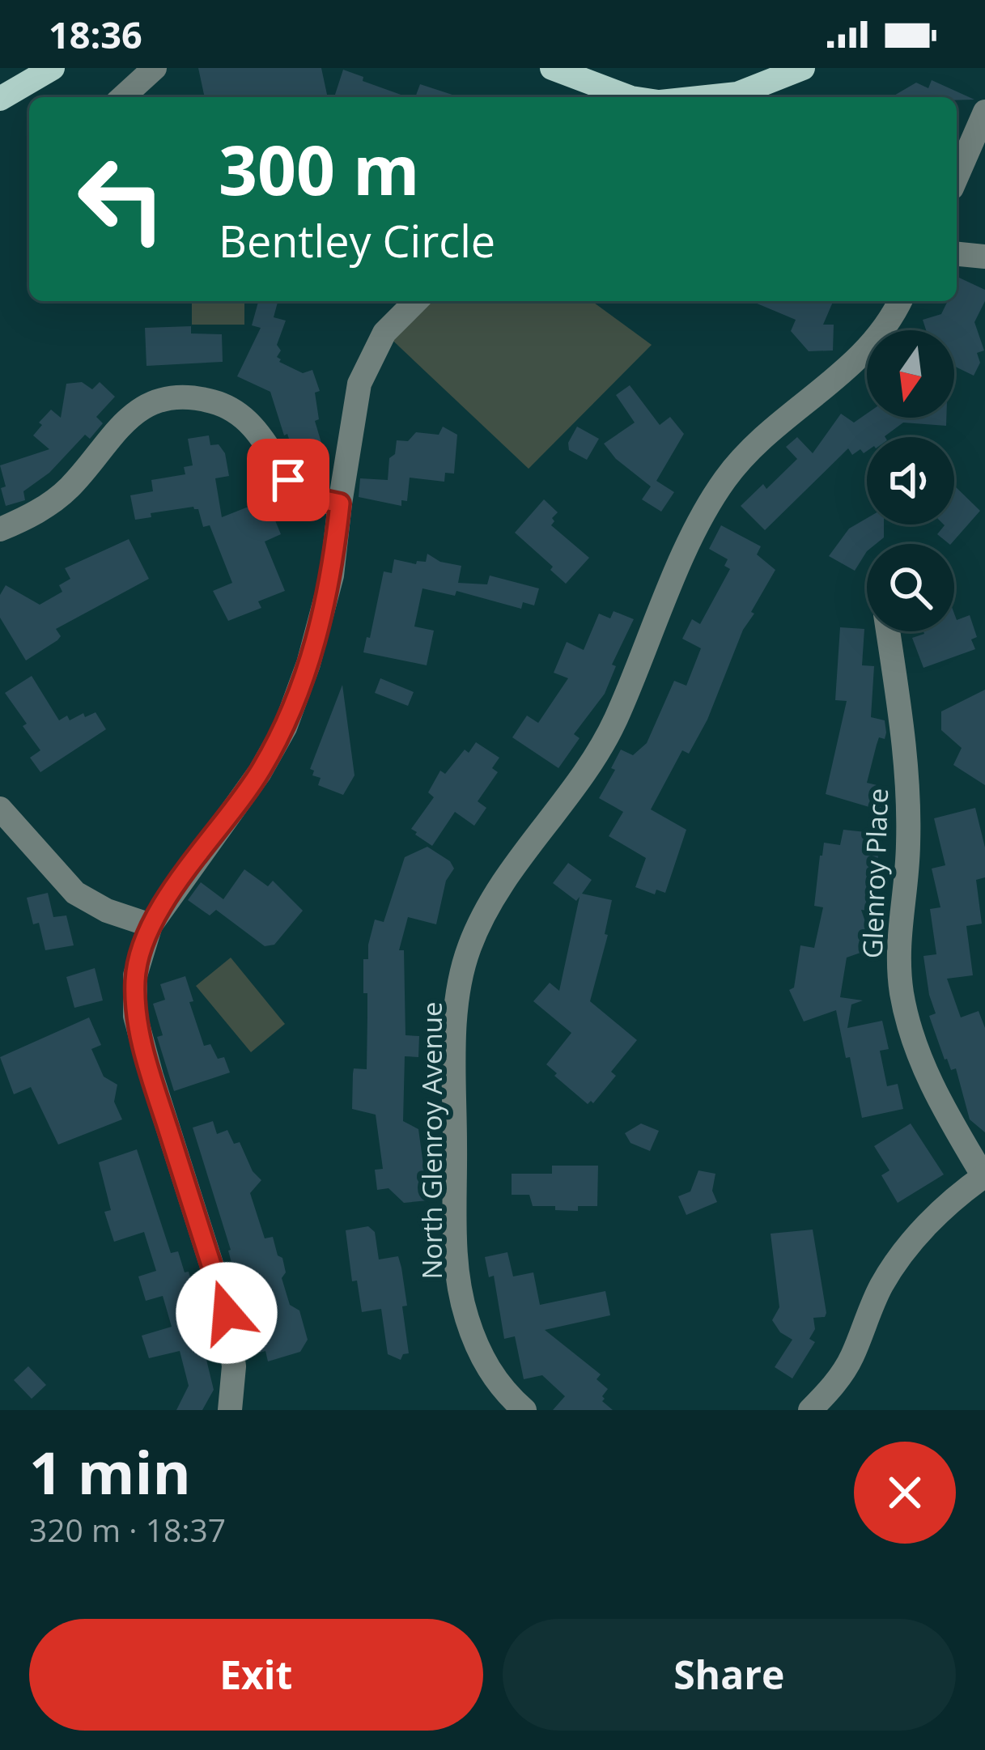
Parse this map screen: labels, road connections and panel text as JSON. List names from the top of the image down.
{
  "streets": {
    "street": ["Glenroy Place", "North Glenroy Avenue"]
  },
  "north": "bottom",
  "page": {
    "status": "18:36",
    "turn": ["300 m", "Bentley Circle"],
    "heading": ["1 min", "320 m · 18:37"],
    "buttons": ["Exit", "Share"]
  }
}
